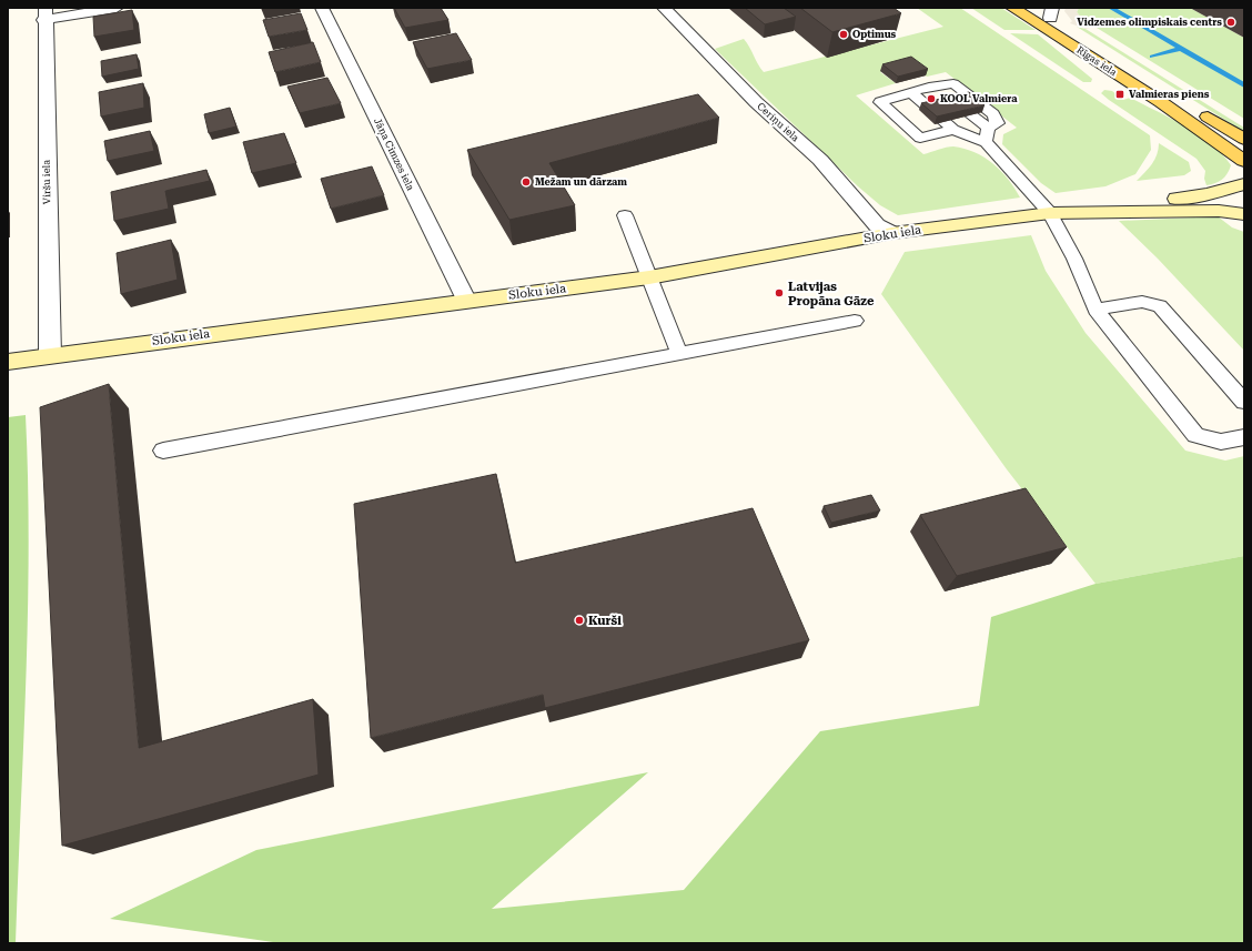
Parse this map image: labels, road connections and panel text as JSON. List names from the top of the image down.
{
  "streets": {
    "main road": ["Rīgas iela"],
    "street": [
      "Ceriņu iela",
      "Jāņa Cimzes iela",
      "Viršu iela",
      "Sloku iela"
    ]
  },
  "crossings": [
    ["Ceriņu iela", "Sloku iela"],
    ["Jāņa Cimzes iela", "Sloku iela"],
    ["Viršu iela", "Sloku iela"]
  ],
  "places": {
    "other": [
      "Vidzemes olimpiskais centrs",
      "Optimus",
      "KOOL Valmiera",
      "Mežam un dārzam",
      "Latvijas Propāna Gāze",
      "Kurši"
    ],
    "transit": ["Valmieras piens"]
  }
}
